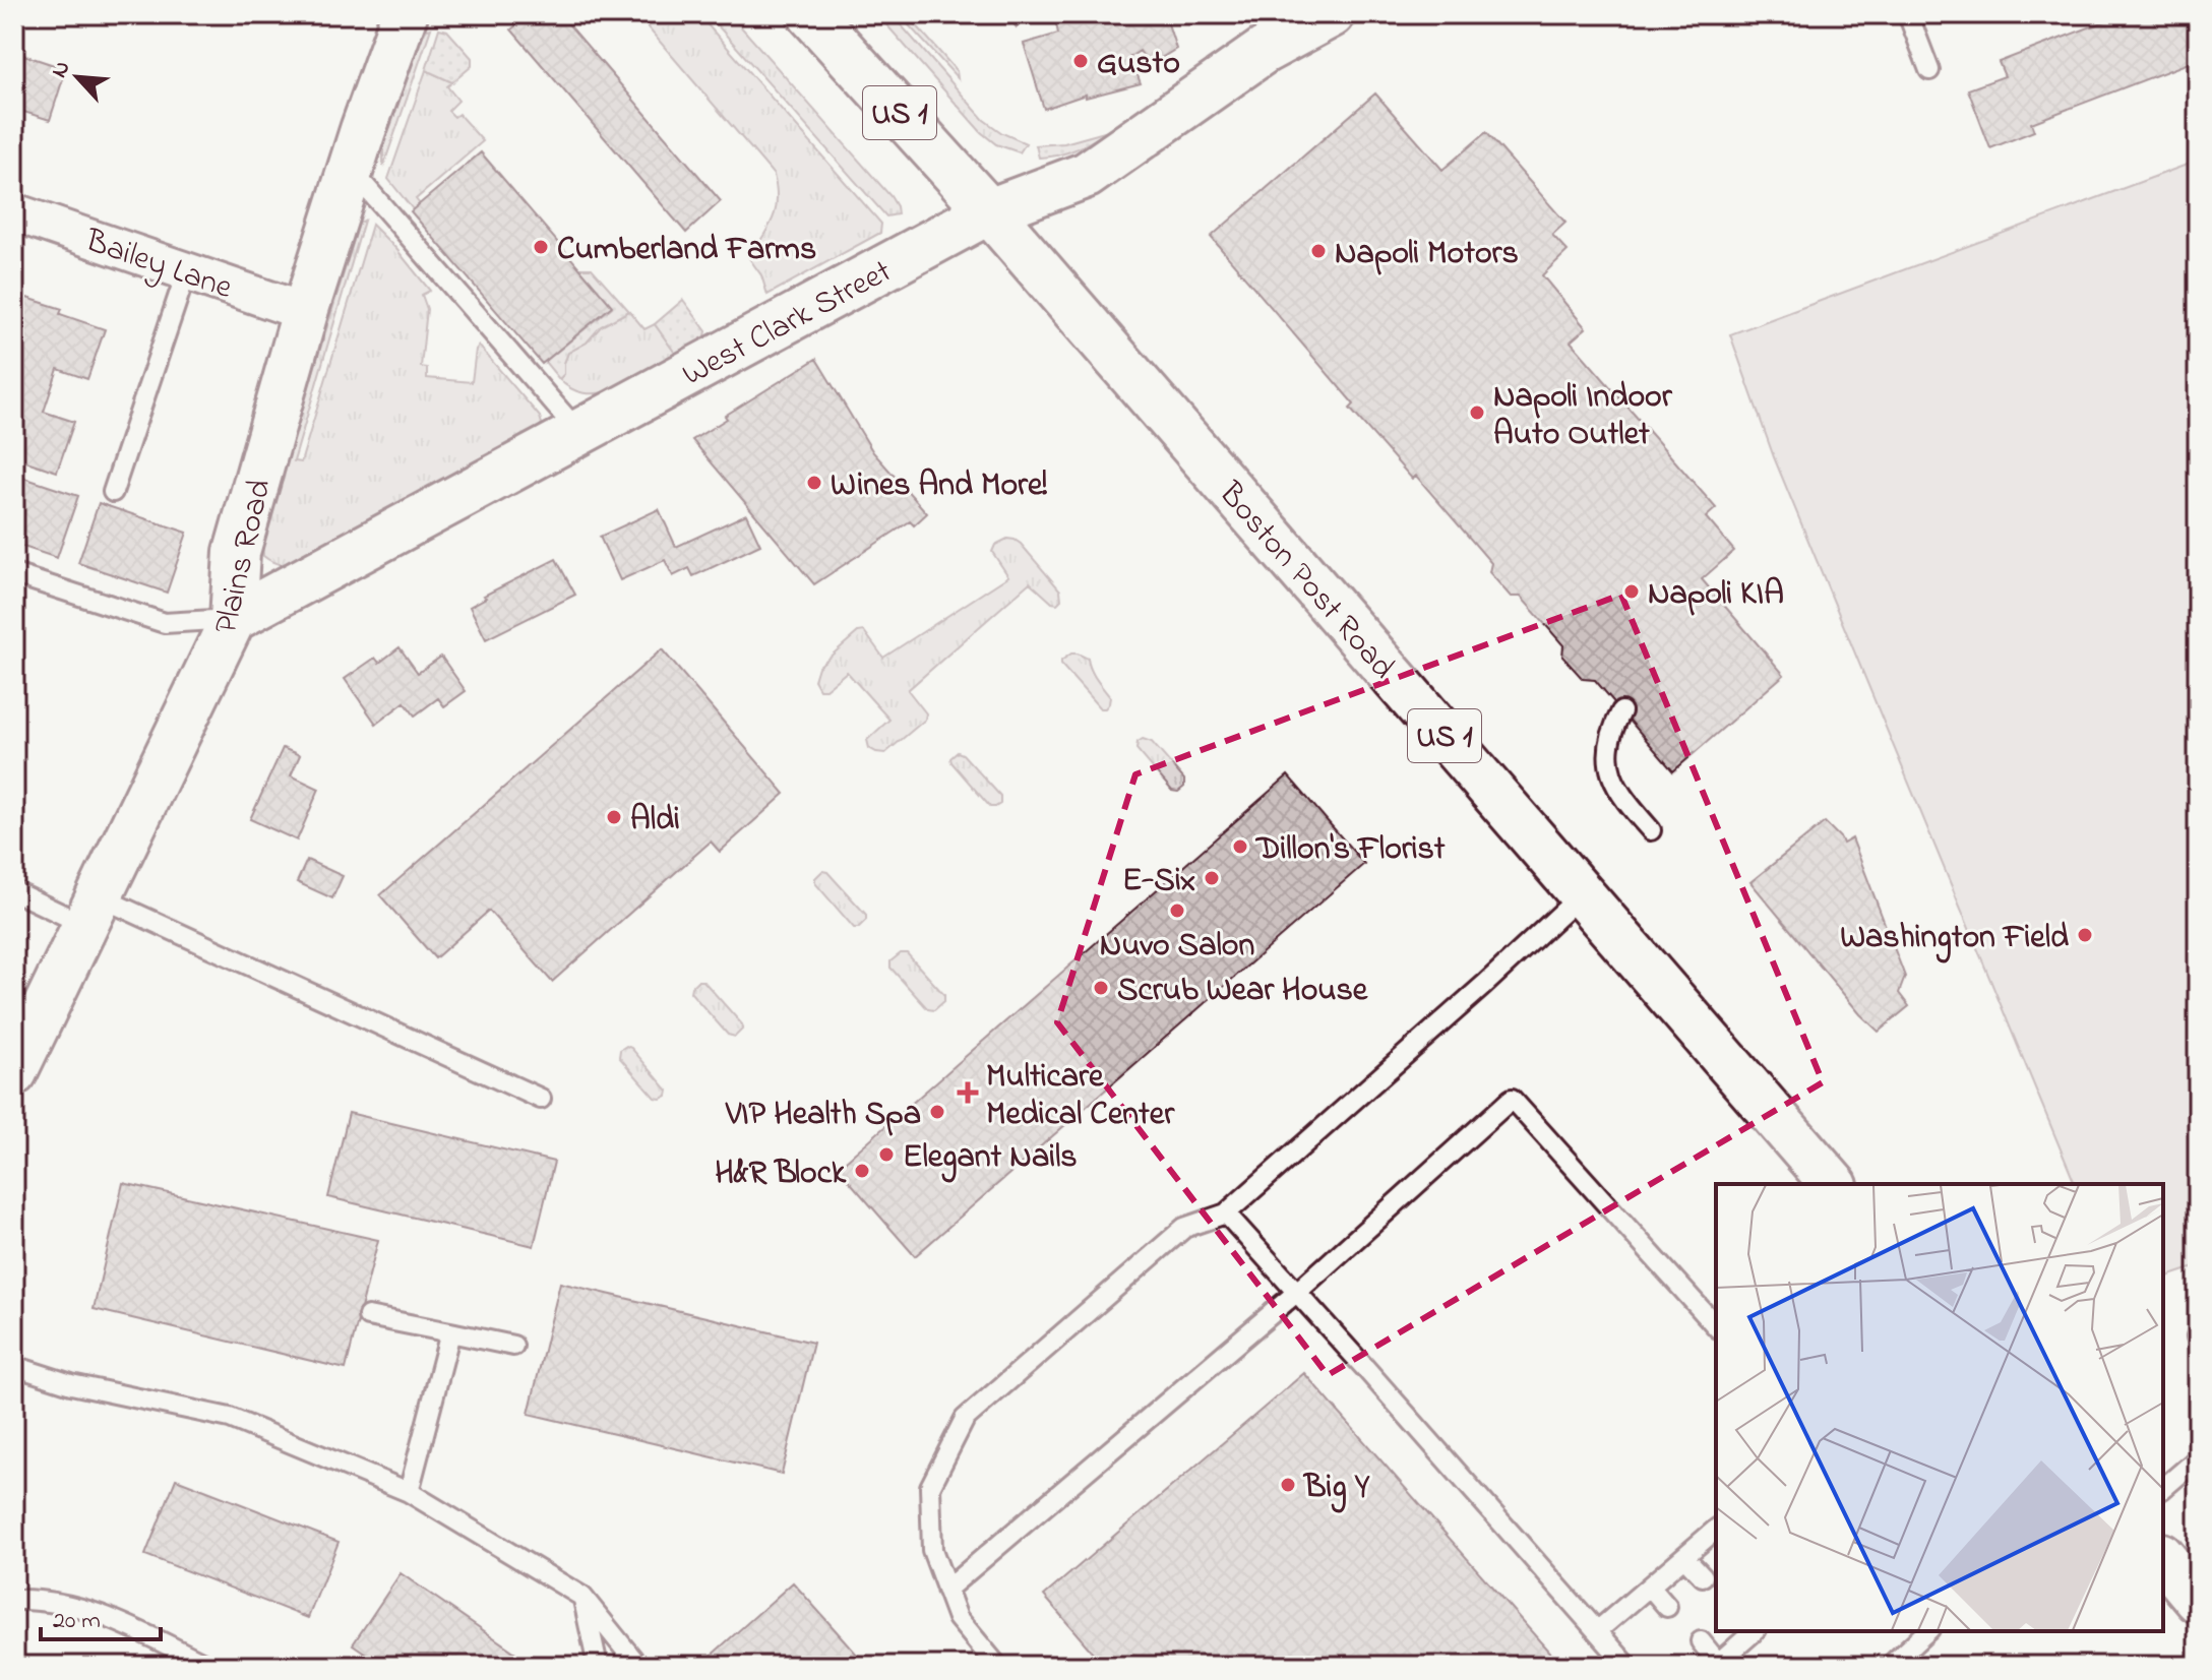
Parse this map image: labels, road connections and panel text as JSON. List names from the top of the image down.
{
  "streets": {
    "main road": [
      "US 1",
      "West Clark Street",
      "Plains Road",
      "Boston Post Road"
    ],
    "street": ["Bailey Lane"]
  },
  "crossings": [
    ["Bailey Lane", "Plains Road"],
    ["West Clark Street", "Plains Road"],
    ["West Clark Street", "Boston Post Road"]
  ],
  "places": {
    "other": [
      "Gusto",
      "Cumberland Farms",
      "Napoli Motors",
      "Napoli Indoor Auto Outlet",
      "Wines And More!",
      "Napoli KIA",
      "Aldi",
      "Dillon's Florist",
      "E-Six",
      "Nuvo Salon",
      "Washington Field",
      "Scrub Wear House",
      "VIP Health Spa",
      "Elegant Nails",
      "H&R Block",
      "Big Y"
    ],
    "health": ["Multicare Medical Center"]
  },
  "scale_bar": "20 m",
  "north": "top left"
}
